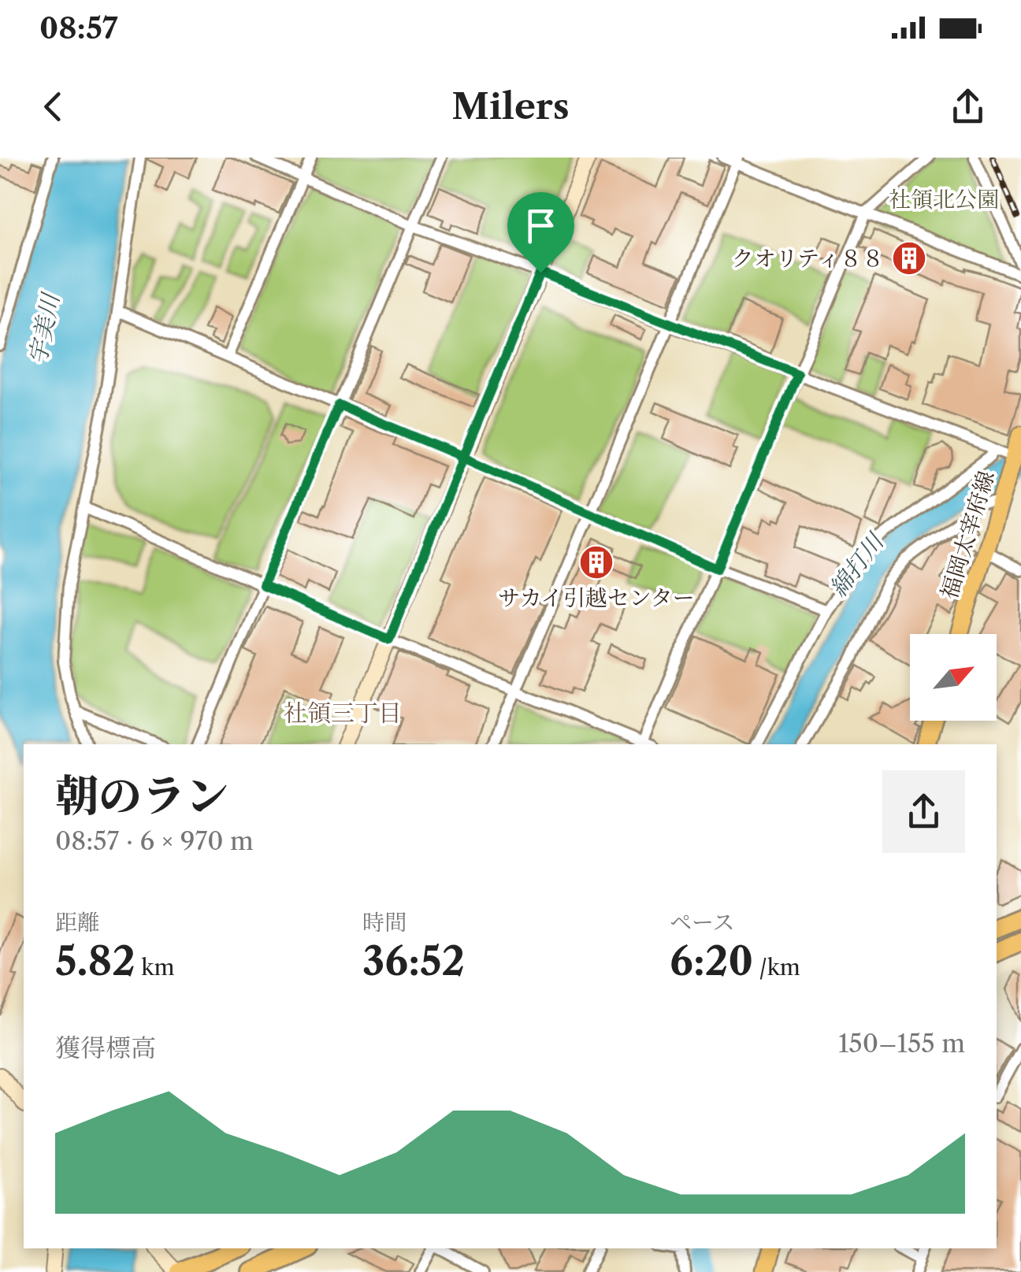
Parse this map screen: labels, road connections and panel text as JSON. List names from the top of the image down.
{
  "streets": {
    "main road": ["福岡太宰府線"]
  },
  "districts": ["社領三丁目"],
  "water": ["宇美川", "綿打川"],
  "parks": ["社領北公園"],
  "places": {
    "building": ["クオリティ８８", "サカイ引越センター"]
  },
  "north": "top right",
  "page": {
    "status": "08:57",
    "header": "Milers",
    "heading": ["朝のラン", "08:57 · 6 × 970 m"],
    "stats": [
      ["距離", "5.82 km"],
      ["時間", "36:52"],
      ["ペース", "6:20 /km"]
    ],
    "chart": ["獲得標高", "150–155 m"]
  }
}
